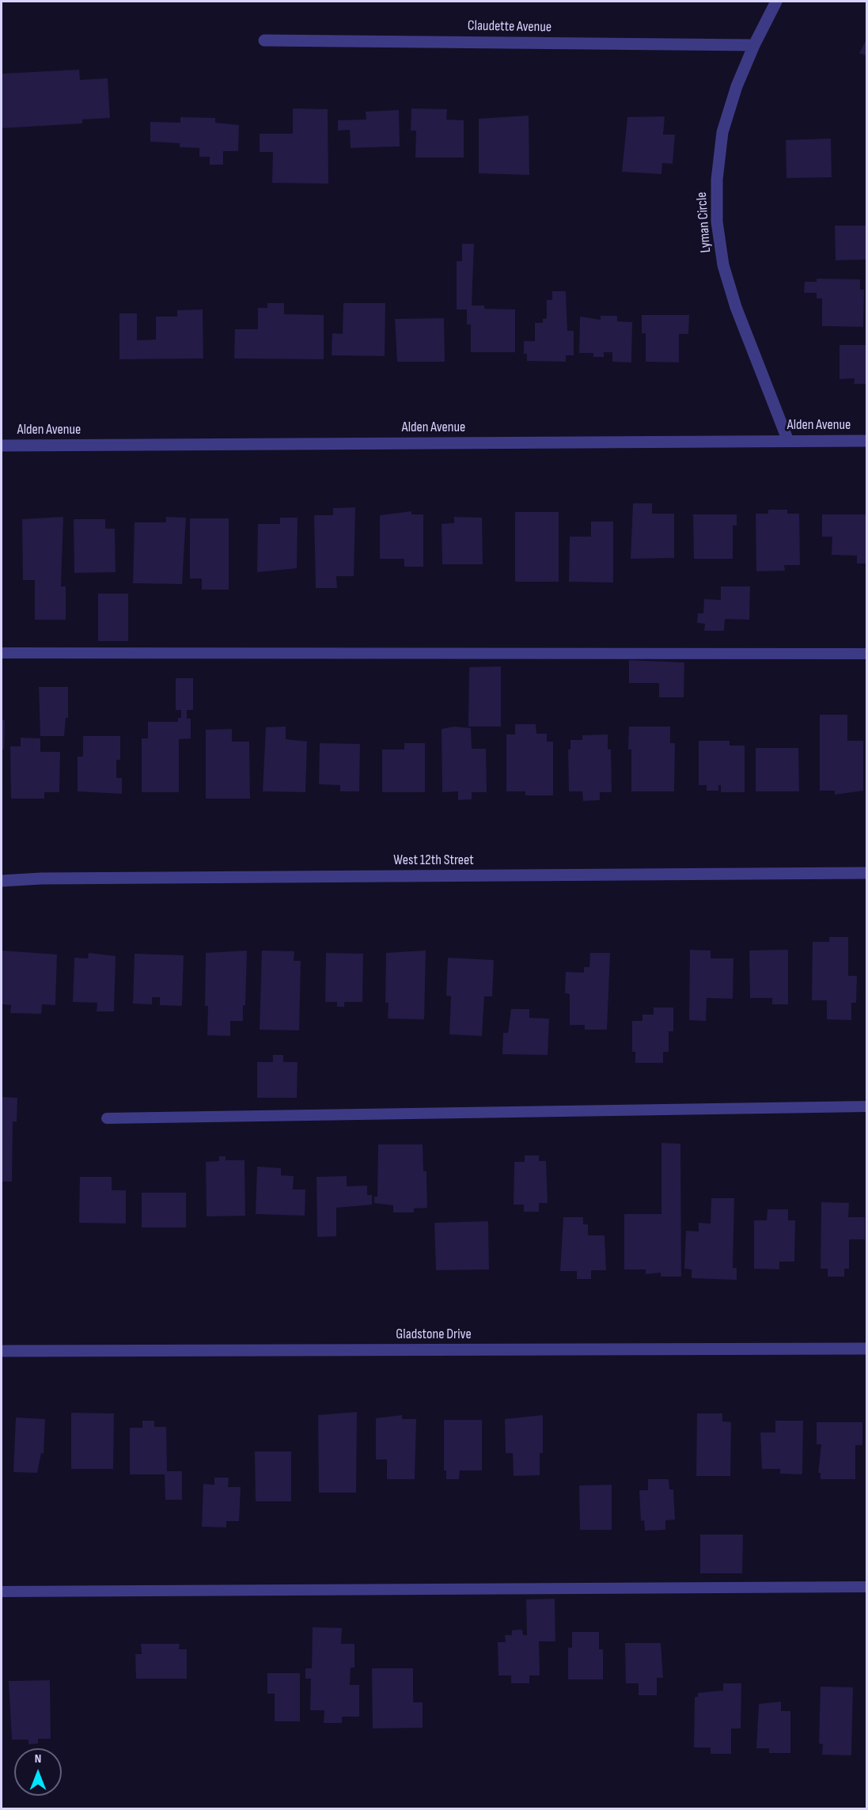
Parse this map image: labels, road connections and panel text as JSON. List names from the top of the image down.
{
  "streets": {
    "street": [
      "Claudette Avenue",
      "Lyman Circle",
      "Alden Avenue",
      "West 12th Street",
      "Gladstone Drive"
    ]
  },
  "crossings": [
    ["Claudette Avenue", "Lyman Circle"],
    ["Lyman Circle", "Alden Avenue"]
  ],
  "north": "top"
}
